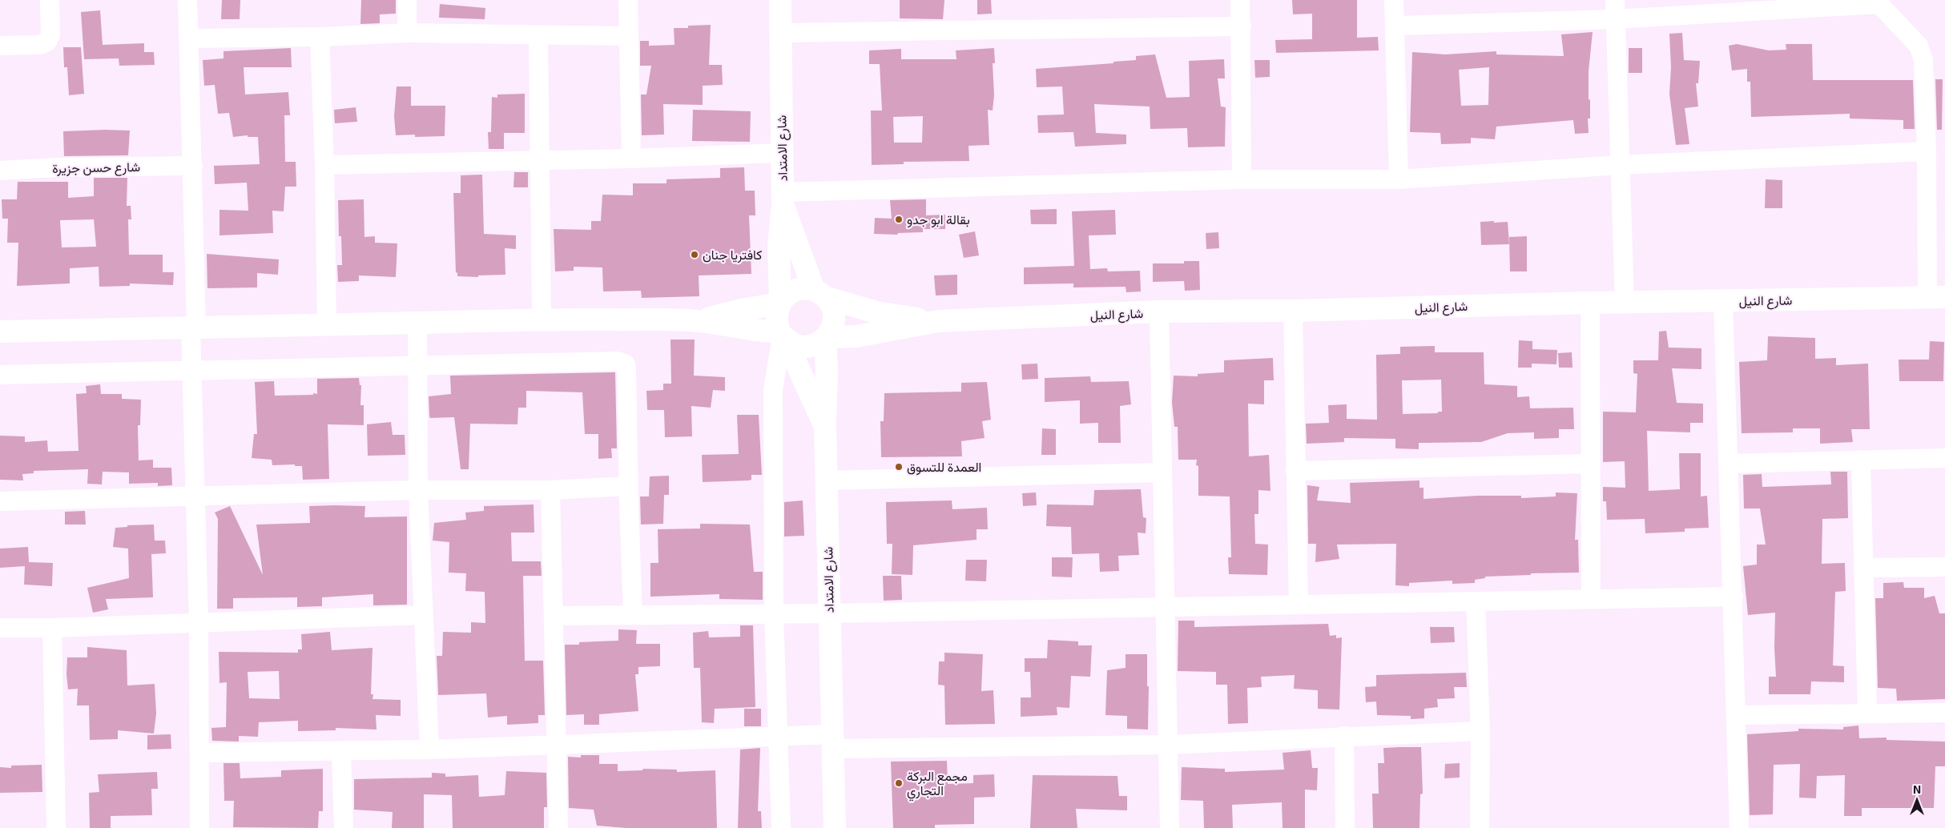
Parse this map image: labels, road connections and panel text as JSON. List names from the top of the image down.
{
  "streets": {
    "street": ["شارع الامتداد", "شارع حسن جزيرة", "شارع النيل"]
  },
  "crossings": [
    ["شارع الامتداد", "شارع النيل"]
  ],
  "places": [
    "بقالة ابو جدو",
    "كافتريا جنان",
    "العمدة للتسوق",
    "مجمع البركة التجاري"
  ],
  "north": "top"
}
